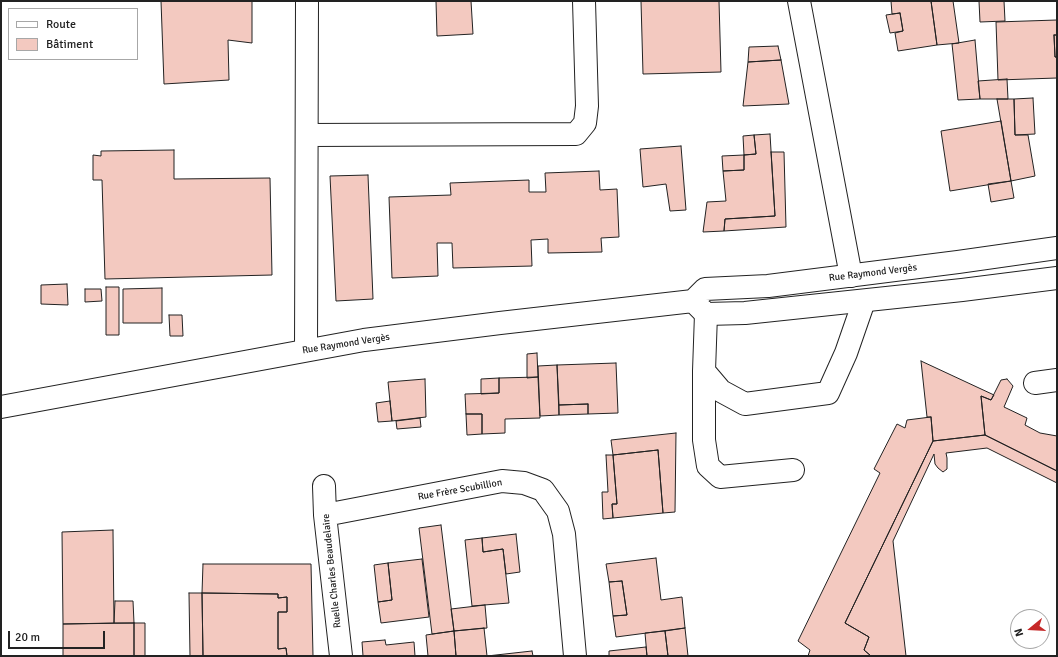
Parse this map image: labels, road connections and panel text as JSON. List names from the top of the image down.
{
  "streets": {
    "street": ["Rue Raymond Vergès", "Rue Frère Scubillion", "Ruelle Charles Beaudelaire"]
  },
  "crossings": [
    ["Rue Frère Scubillion", "Ruelle Charles Beaudelaire"]
  ],
  "legend": ["Route", "Bâtiment"],
  "scale_bar": "20 m",
  "north": "left"
}
